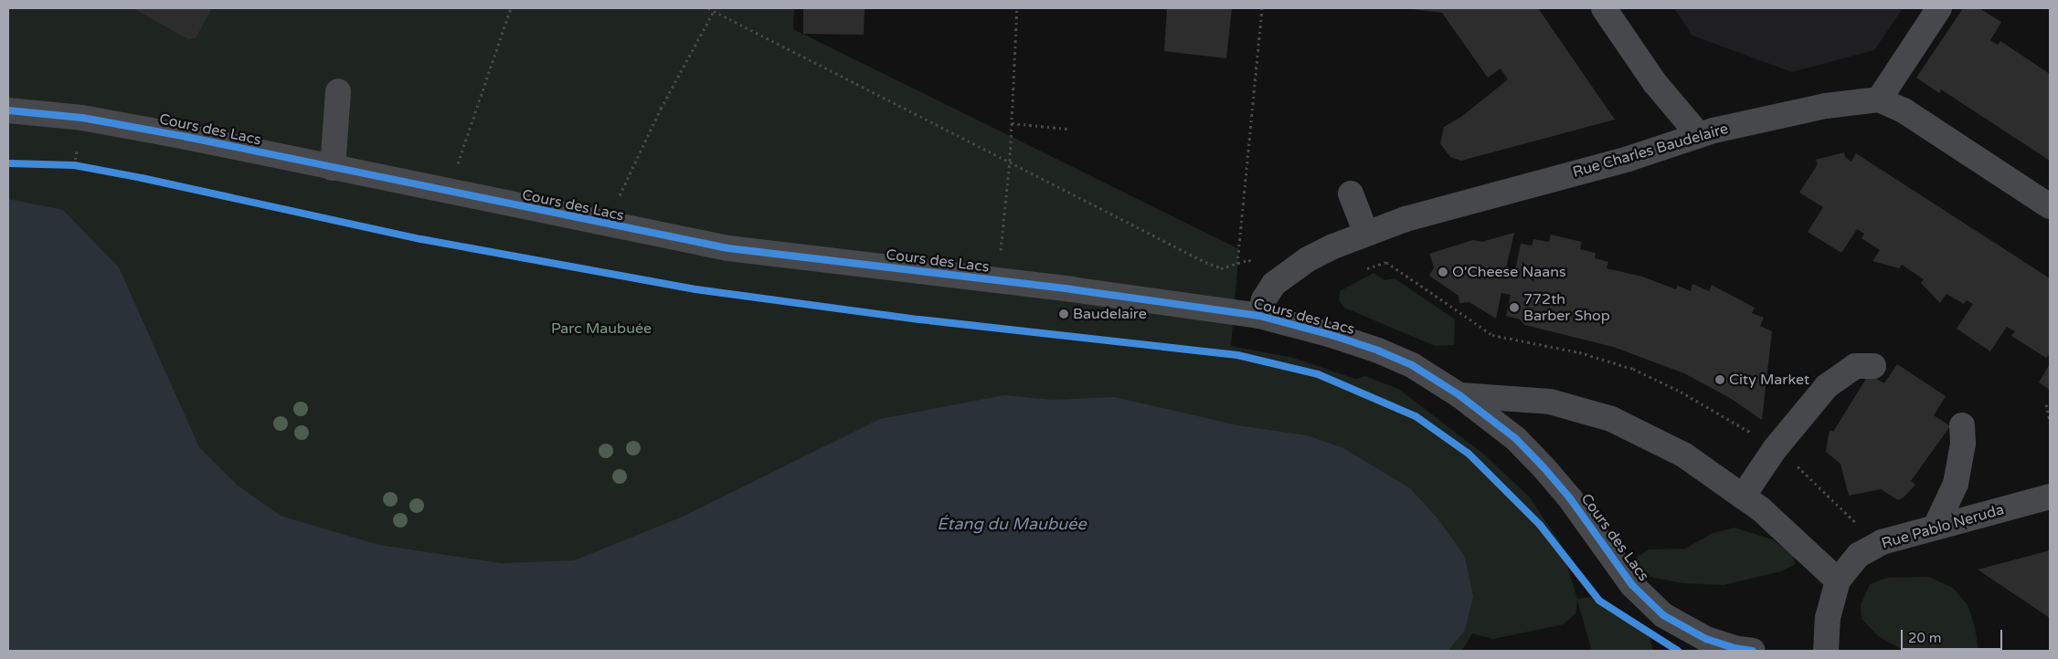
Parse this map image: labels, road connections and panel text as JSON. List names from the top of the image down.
{
  "streets": {
    "street": ["Cours des Lacs", "Rue Charles Baudelaire", "Rue Pablo Neruda"]
  },
  "crossings": [
    ["Cours des Lacs", "Rue Charles Baudelaire"]
  ],
  "water": ["Étang du Maubuée"],
  "parks": ["Parc Maubuée"],
  "places": [
    "O'Cheese Naans",
    "772th Barber Shop",
    "Baudelaire",
    "City Market"
  ],
  "scale_bar": "20 m"
}
